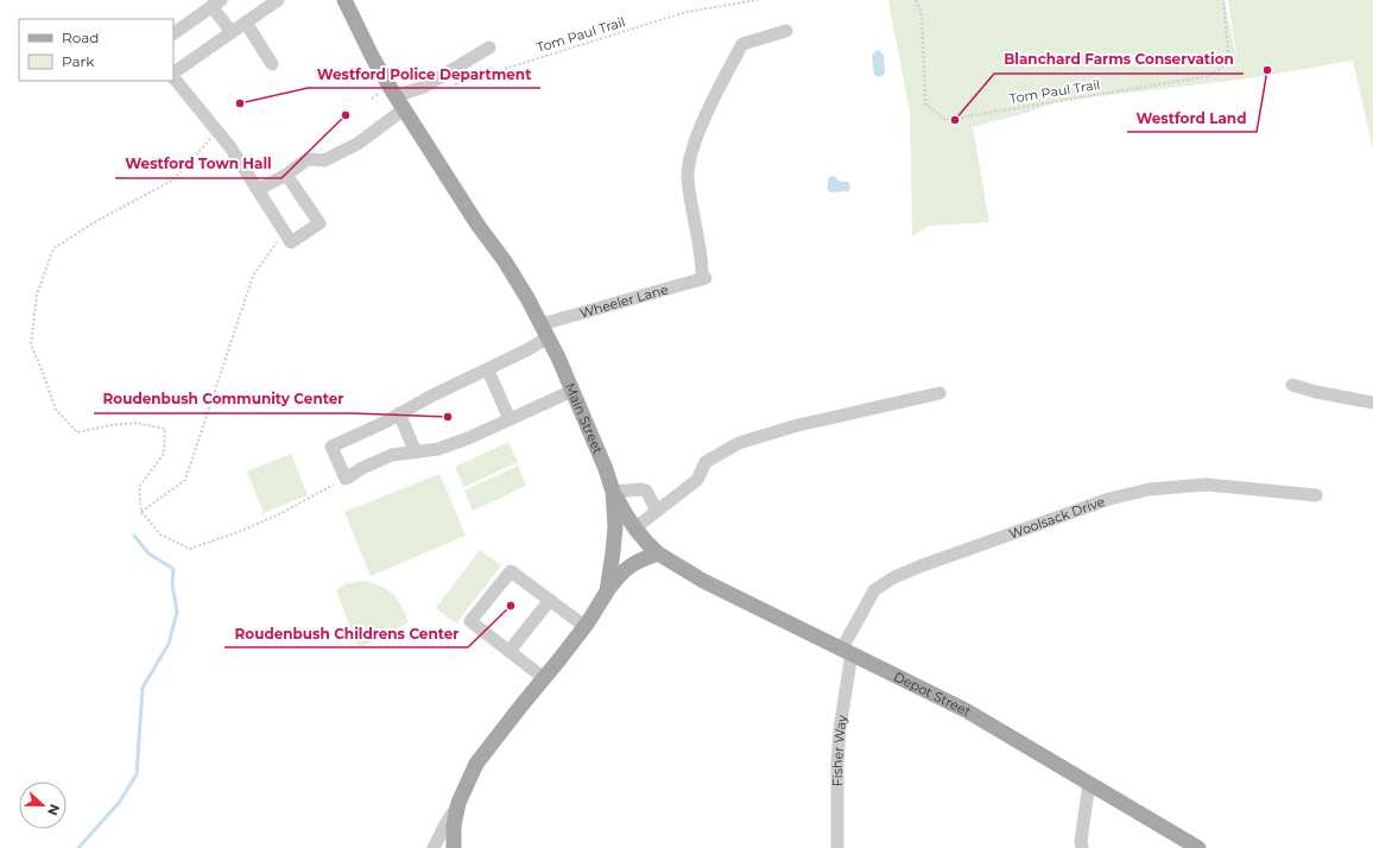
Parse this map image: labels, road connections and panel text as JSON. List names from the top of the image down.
{
  "streets": {
    "main road": ["Main Street", "Depot Street"],
    "street": ["Wheeler Lane", "Woolsack Drive", "Fisher Way"],
    "path": ["Tom Paul Trail"]
  },
  "crossings": [
    ["Wheeler Lane", "Main Street"],
    ["Main Street", "Depot Street"],
    ["Woolsack Drive", "Depot Street"],
    ["Woolsack Drive", "Fisher Way"],
    ["Depot Street", "Fisher Way"]
  ],
  "places": [
    "Westford Land",
    "Westford Police Department",
    "Westford Town Hall",
    "Blanchard Farms Conservation",
    "Roudenbush Community Center",
    "Roudenbush Childrens Center"
  ],
  "legend": ["Road", "Park"],
  "north": "right"
}
